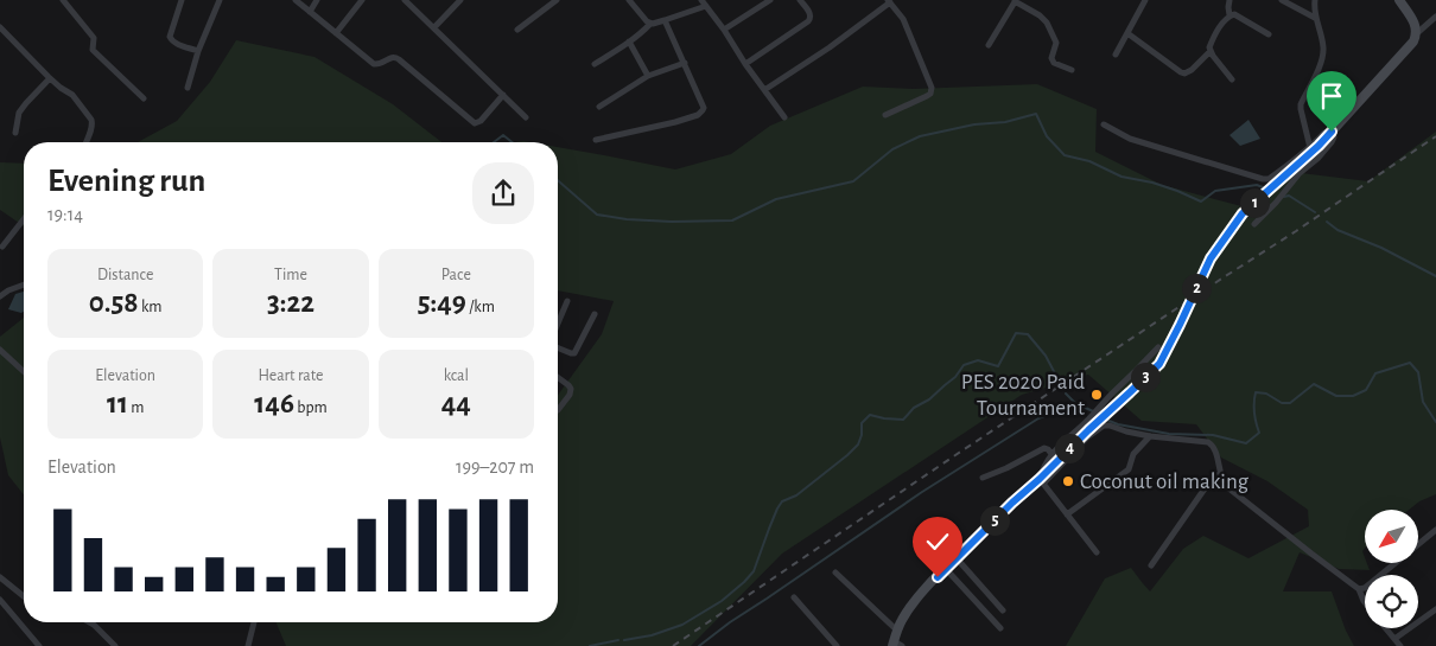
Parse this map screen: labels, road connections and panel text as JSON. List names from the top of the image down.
{
  "places": ["PES 2020 Paid Tournament", "Coconut oil making"],
  "north": "bottom left",
  "page": {
    "heading": ["Evening run", "19:14"],
    "pins": [
      "1",
      "2",
      "3",
      "4",
      "5"
    ],
    "stats": [
      ["Distance", "0.58 km"],
      ["Time", "3:22"],
      ["Pace", "5:49 /km"],
      ["Elevation", "11 m"],
      ["Heart rate", "146 bpm"],
      ["kcal", "44"]
    ],
    "chart": ["Elevation", "199–207 m"]
  }
}
